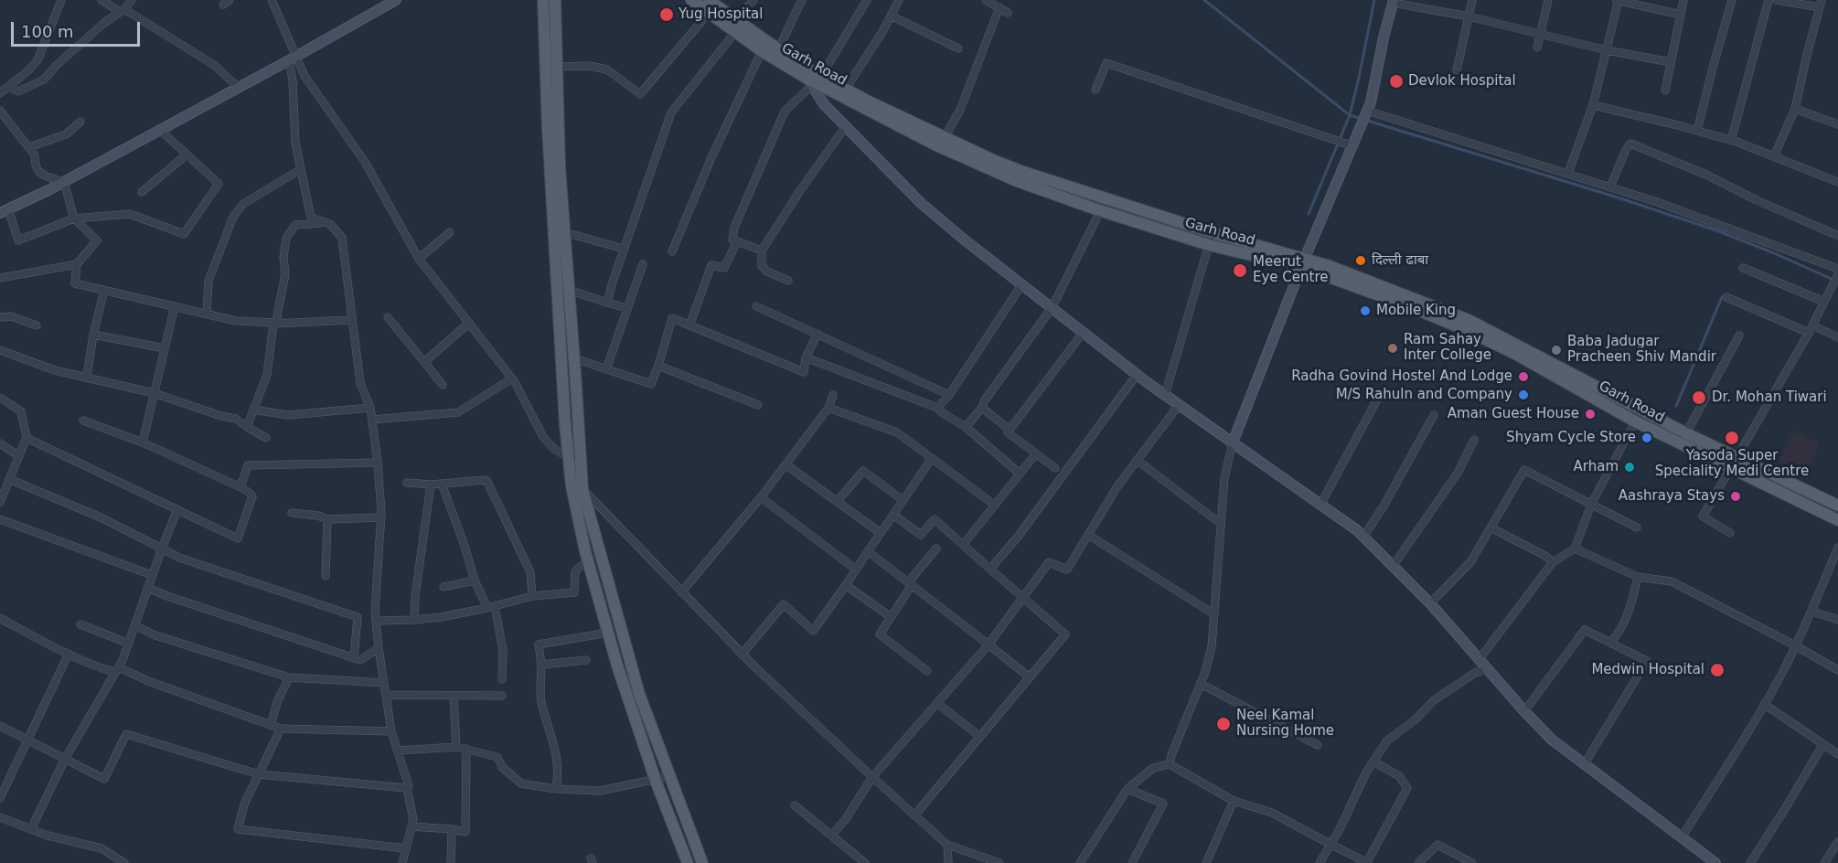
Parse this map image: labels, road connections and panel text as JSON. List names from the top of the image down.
{
  "streets": {
    "main road": ["Garh Road"]
  },
  "places": [
    "Yug Hospital",
    "Devlok Hospital",
    "दिल्ली ढाबा",
    "Meerut Eye Centre",
    "Mobile King",
    "Ram Sahay Inter College",
    "Baba Jadugar Pracheen Shiv Mandir",
    "Radha Govind Hostel And Lodge",
    "M/S Rahuln and Company",
    "Dr. Mohan Tiwari",
    "Aman Guest House",
    "Shyam Cycle Store",
    "Yasoda Super Speciality Medi Centre",
    "Arham",
    "Aashraya Stays",
    "Medwin Hospital",
    "Neel Kamal Nursing Home"
  ],
  "scale_bar": "100 m"
}
